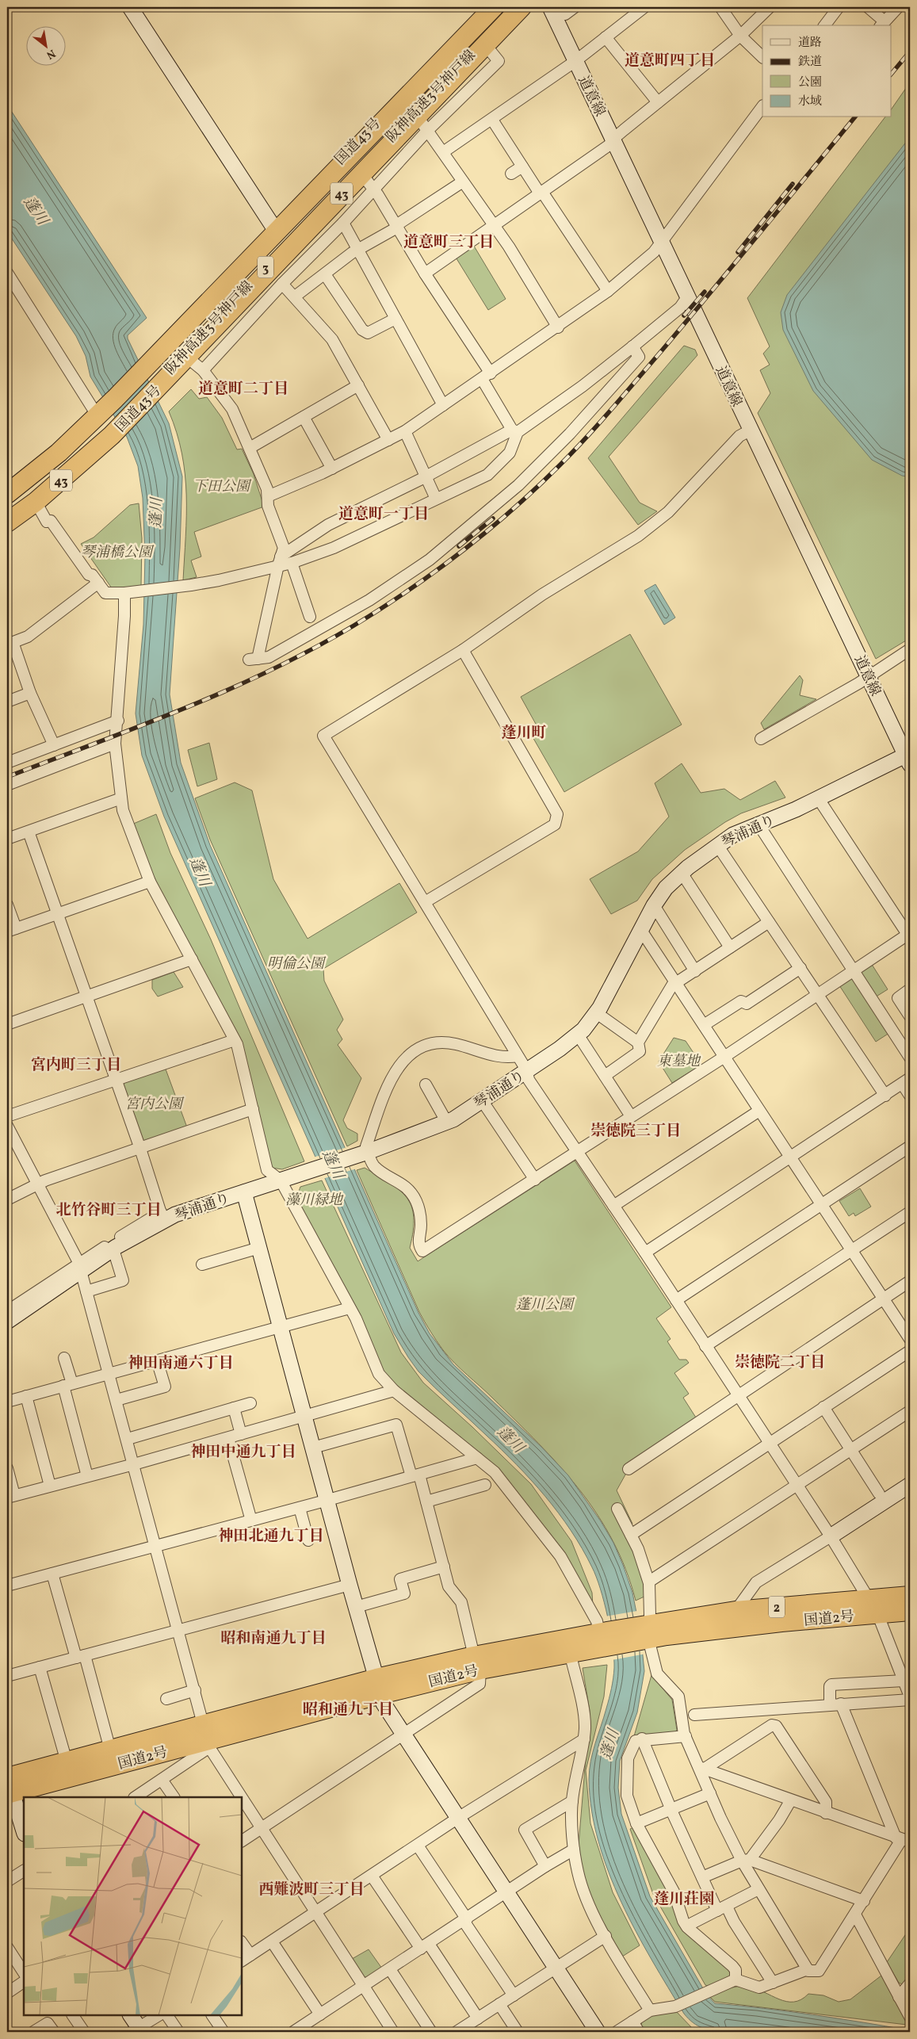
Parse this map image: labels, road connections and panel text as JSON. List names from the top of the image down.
{
  "streets": {
    "highway": [
      "阪神高速3号神戸線",
      "国道43号",
      "43",
      "3",
      "2",
      "国道2号"
    ],
    "street": ["道意線", "琴浦通り"]
  },
  "crossings": [
    ["道意線", "琴浦通り"]
  ],
  "districts": [
    "道意町四丁目",
    "道意町三丁目",
    "道意町二丁目",
    "道意町一丁目",
    "蓬川町",
    "宮内町三丁目",
    "崇徳院三丁目",
    "北竹谷町三丁目",
    "崇徳院二丁目",
    "神田南通六丁目",
    "神田中通九丁目",
    "神田北通九丁目",
    "昭和南通九丁目",
    "昭和通九丁目",
    "西難波町三丁目",
    "蓬川荘園"
  ],
  "water": ["蓬川"],
  "parks": [
    "下田公園",
    "琴浦橋公園",
    "明倫公園",
    "東墓地",
    "宮内公園",
    "藻川緑地",
    "蓬川公園"
  ],
  "legend": [
    "道路",
    "鉄道",
    "公園",
    "水域"
  ],
  "north": "bottom right"
}
